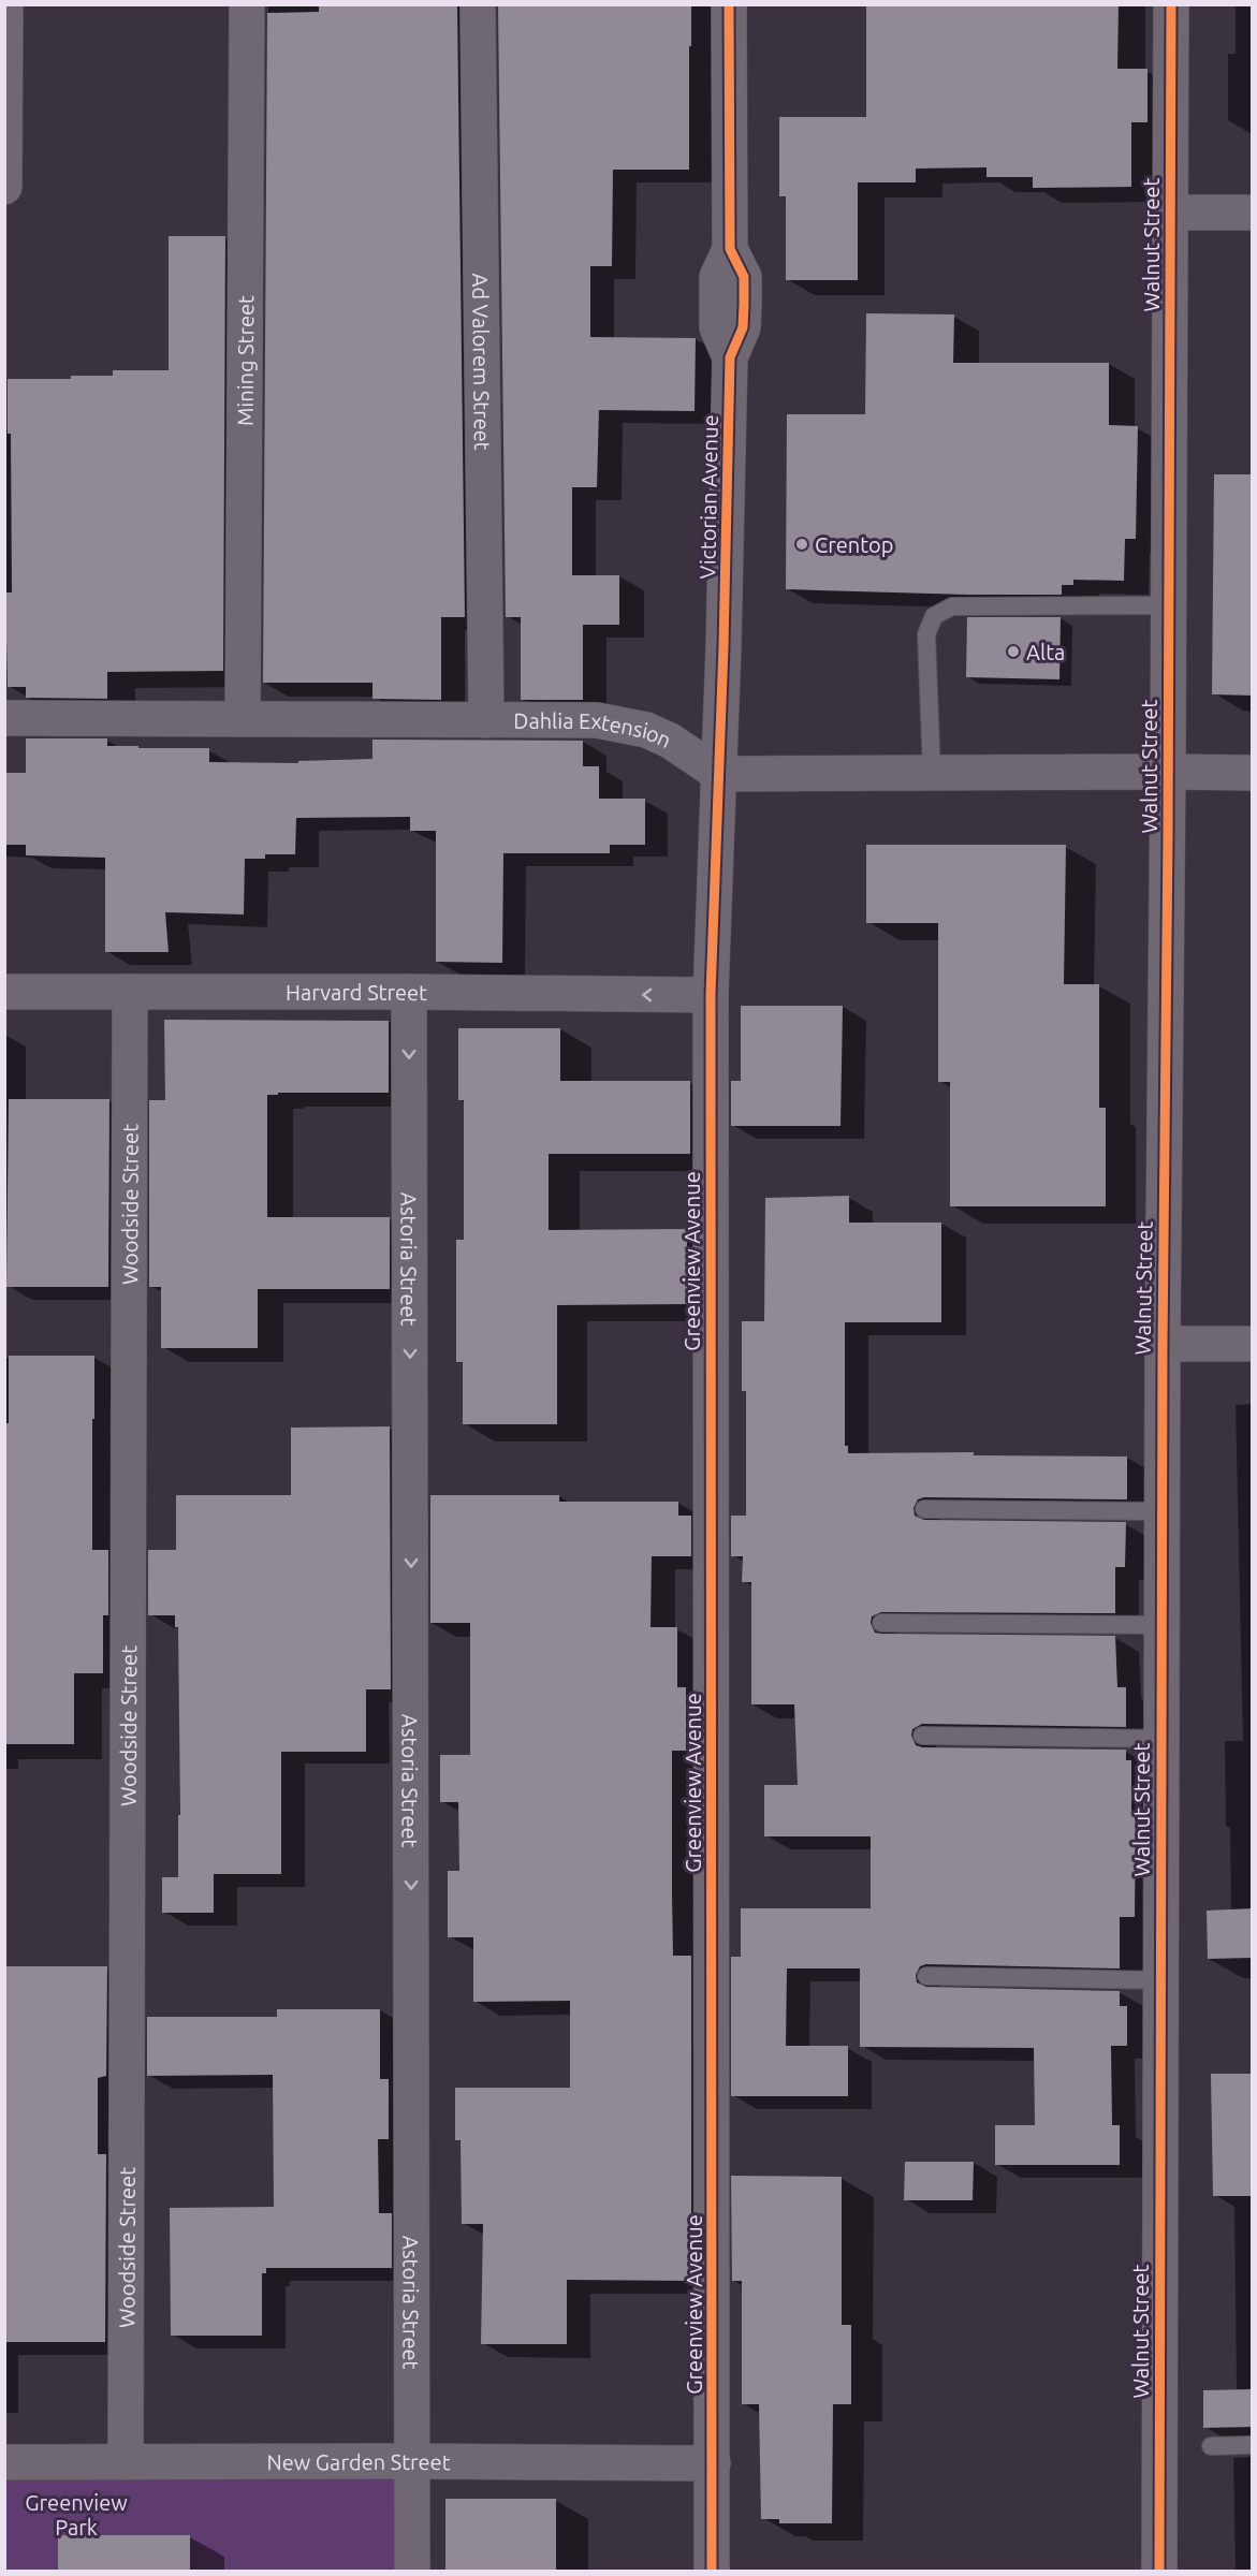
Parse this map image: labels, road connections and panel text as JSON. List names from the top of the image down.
{
  "streets": {
    "street": [
      "Walnut Street",
      "Mining Street",
      "Ad Valorem Street",
      "Victorian Avenue",
      "Dahlia Extension",
      "Harvard Street",
      "Woodside Street",
      "Astoria Street",
      "Greenview Avenue",
      "New Garden Street"
    ]
  },
  "crossings": [
    ["Mining Street", "Dahlia Extension"],
    ["Ad Valorem Street", "Dahlia Extension"],
    ["Victorian Avenue", "Dahlia Extension"],
    ["Victorian Avenue", "Harvard Street"],
    ["Victorian Avenue", "Greenview Avenue"],
    ["Harvard Street", "Woodside Street"],
    ["Harvard Street", "Astoria Street"],
    ["Harvard Street", "Greenview Avenue"],
    ["Woodside Street", "New Garden Street"],
    ["Astoria Street", "New Garden Street"],
    ["Greenview Avenue", "New Garden Street"]
  ],
  "one_way": ["Harvard Street", "Astoria Street"],
  "parks": ["Greenview Park"],
  "places": ["Crentop", "Alta"]
}
